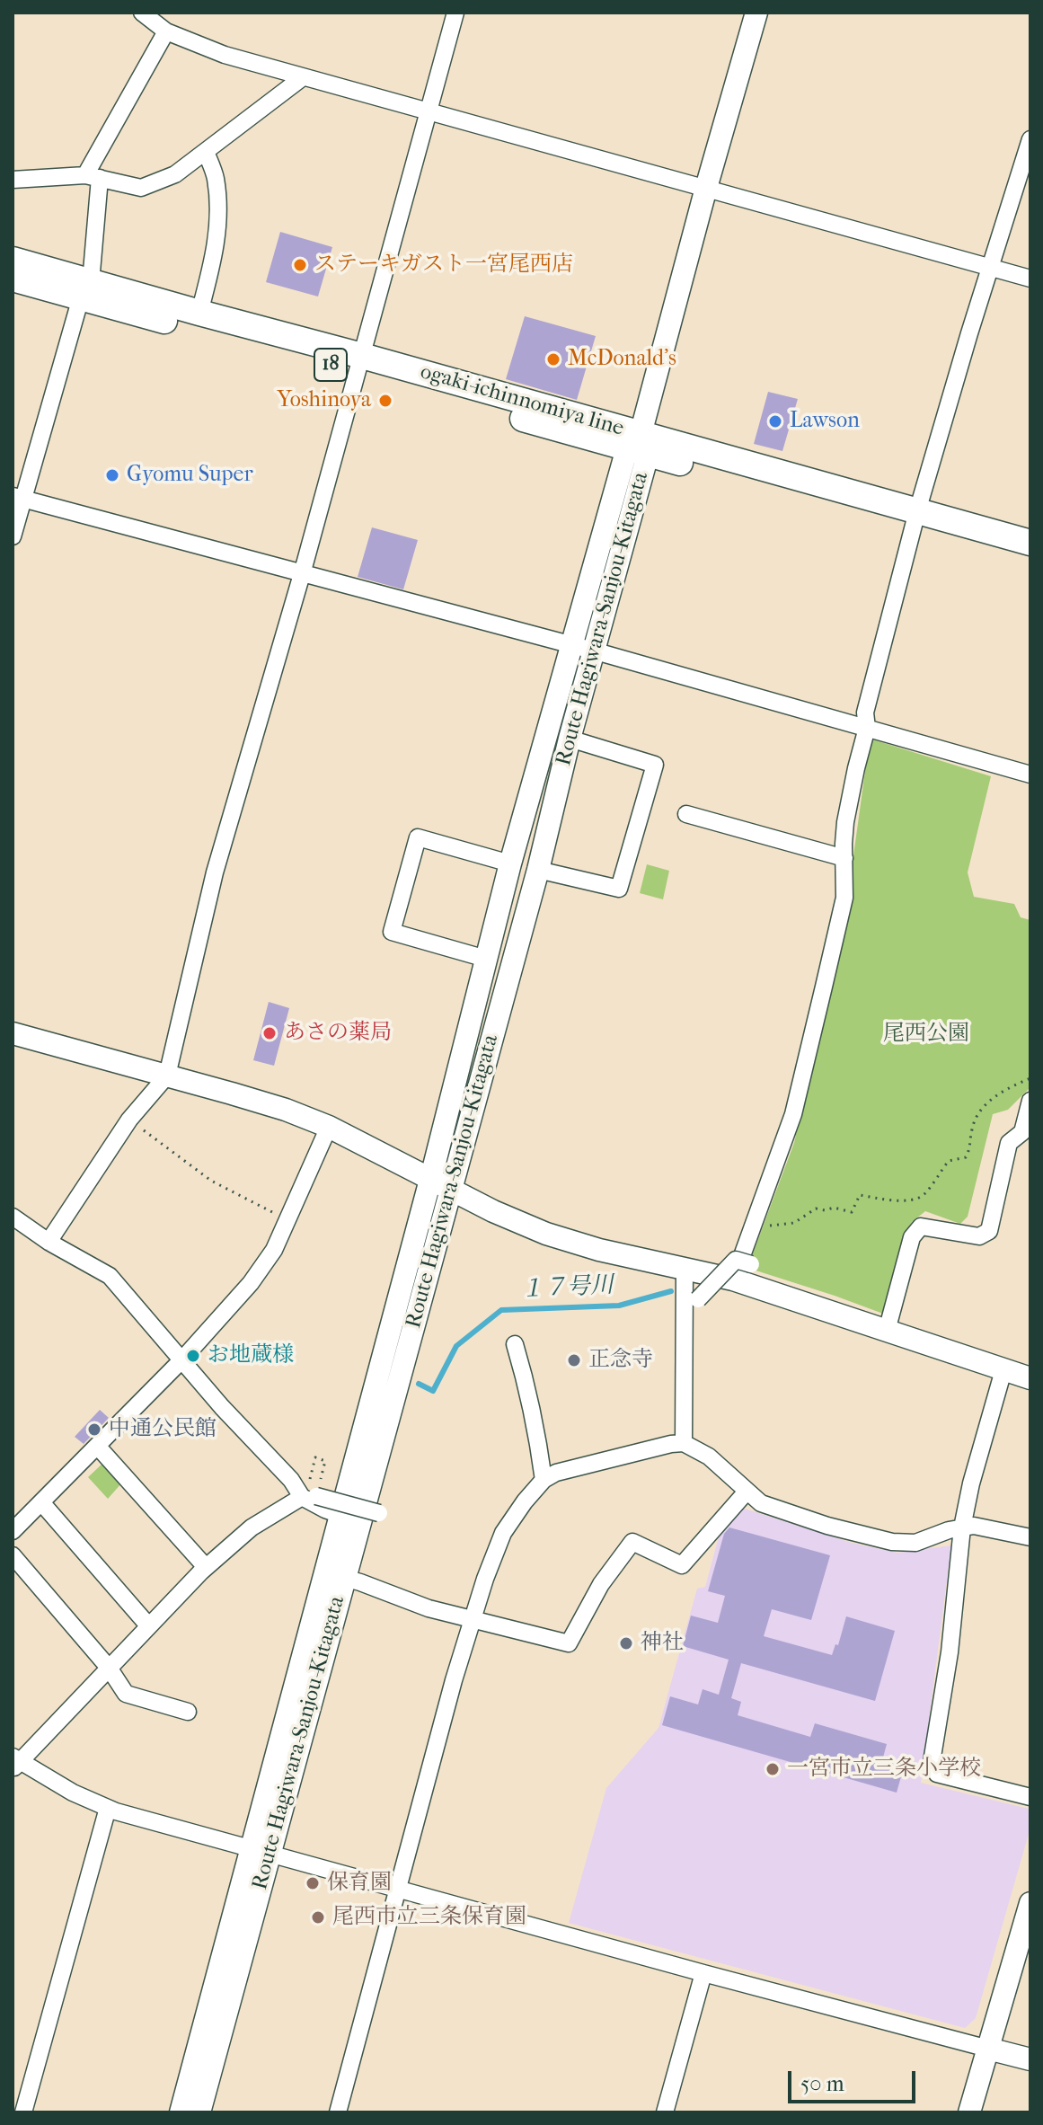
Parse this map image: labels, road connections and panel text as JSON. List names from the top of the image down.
{
  "streets": {
    "main road": ["18", "ogaki-ichinnomiya line", "Route Hagiwara-Sanjou-Kitagata"]
  },
  "crossings": [
    ["ogaki-ichinnomiya line", "Route Hagiwara-Sanjou-Kitagata"]
  ],
  "water": ["１７号川"],
  "parks": ["尾西公園"],
  "places": [
    "ステーキガスト一宮尾西店",
    "McDonald's",
    "Yoshinoya",
    "Lawson",
    "Gyomu Super",
    "あさの薬局",
    "お地蔵様",
    "正念寺",
    "中通公民館",
    "神社",
    "一宮市立三条小学校",
    "保育園",
    "尾西市立三条保育園"
  ],
  "scale_bar": "50 m"
}
